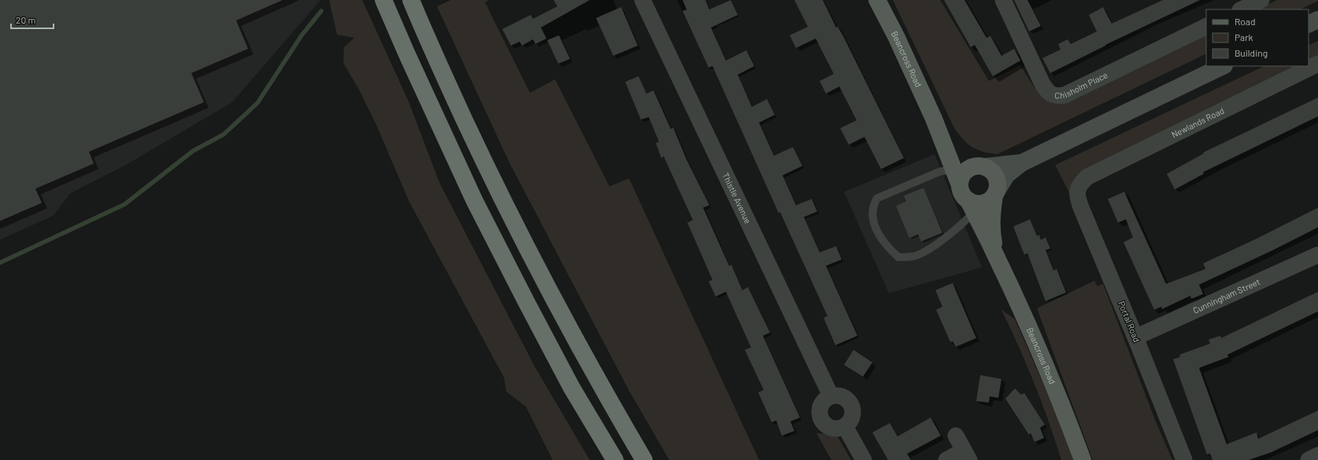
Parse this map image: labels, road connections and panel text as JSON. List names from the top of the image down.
{
  "streets": {
    "main road": ["Beancross Road"],
    "street": [
      "Chisholm Place",
      "Newlands Road",
      "Thistle Avenue",
      "Cunningham Street",
      "Portal Road"
    ]
  },
  "crossings": [
    ["Newlands Road", "Portal Road"],
    ["Cunningham Street", "Portal Road"]
  ],
  "legend": ["Road", "Park", "Building"],
  "scale_bar": "20 m"
}
